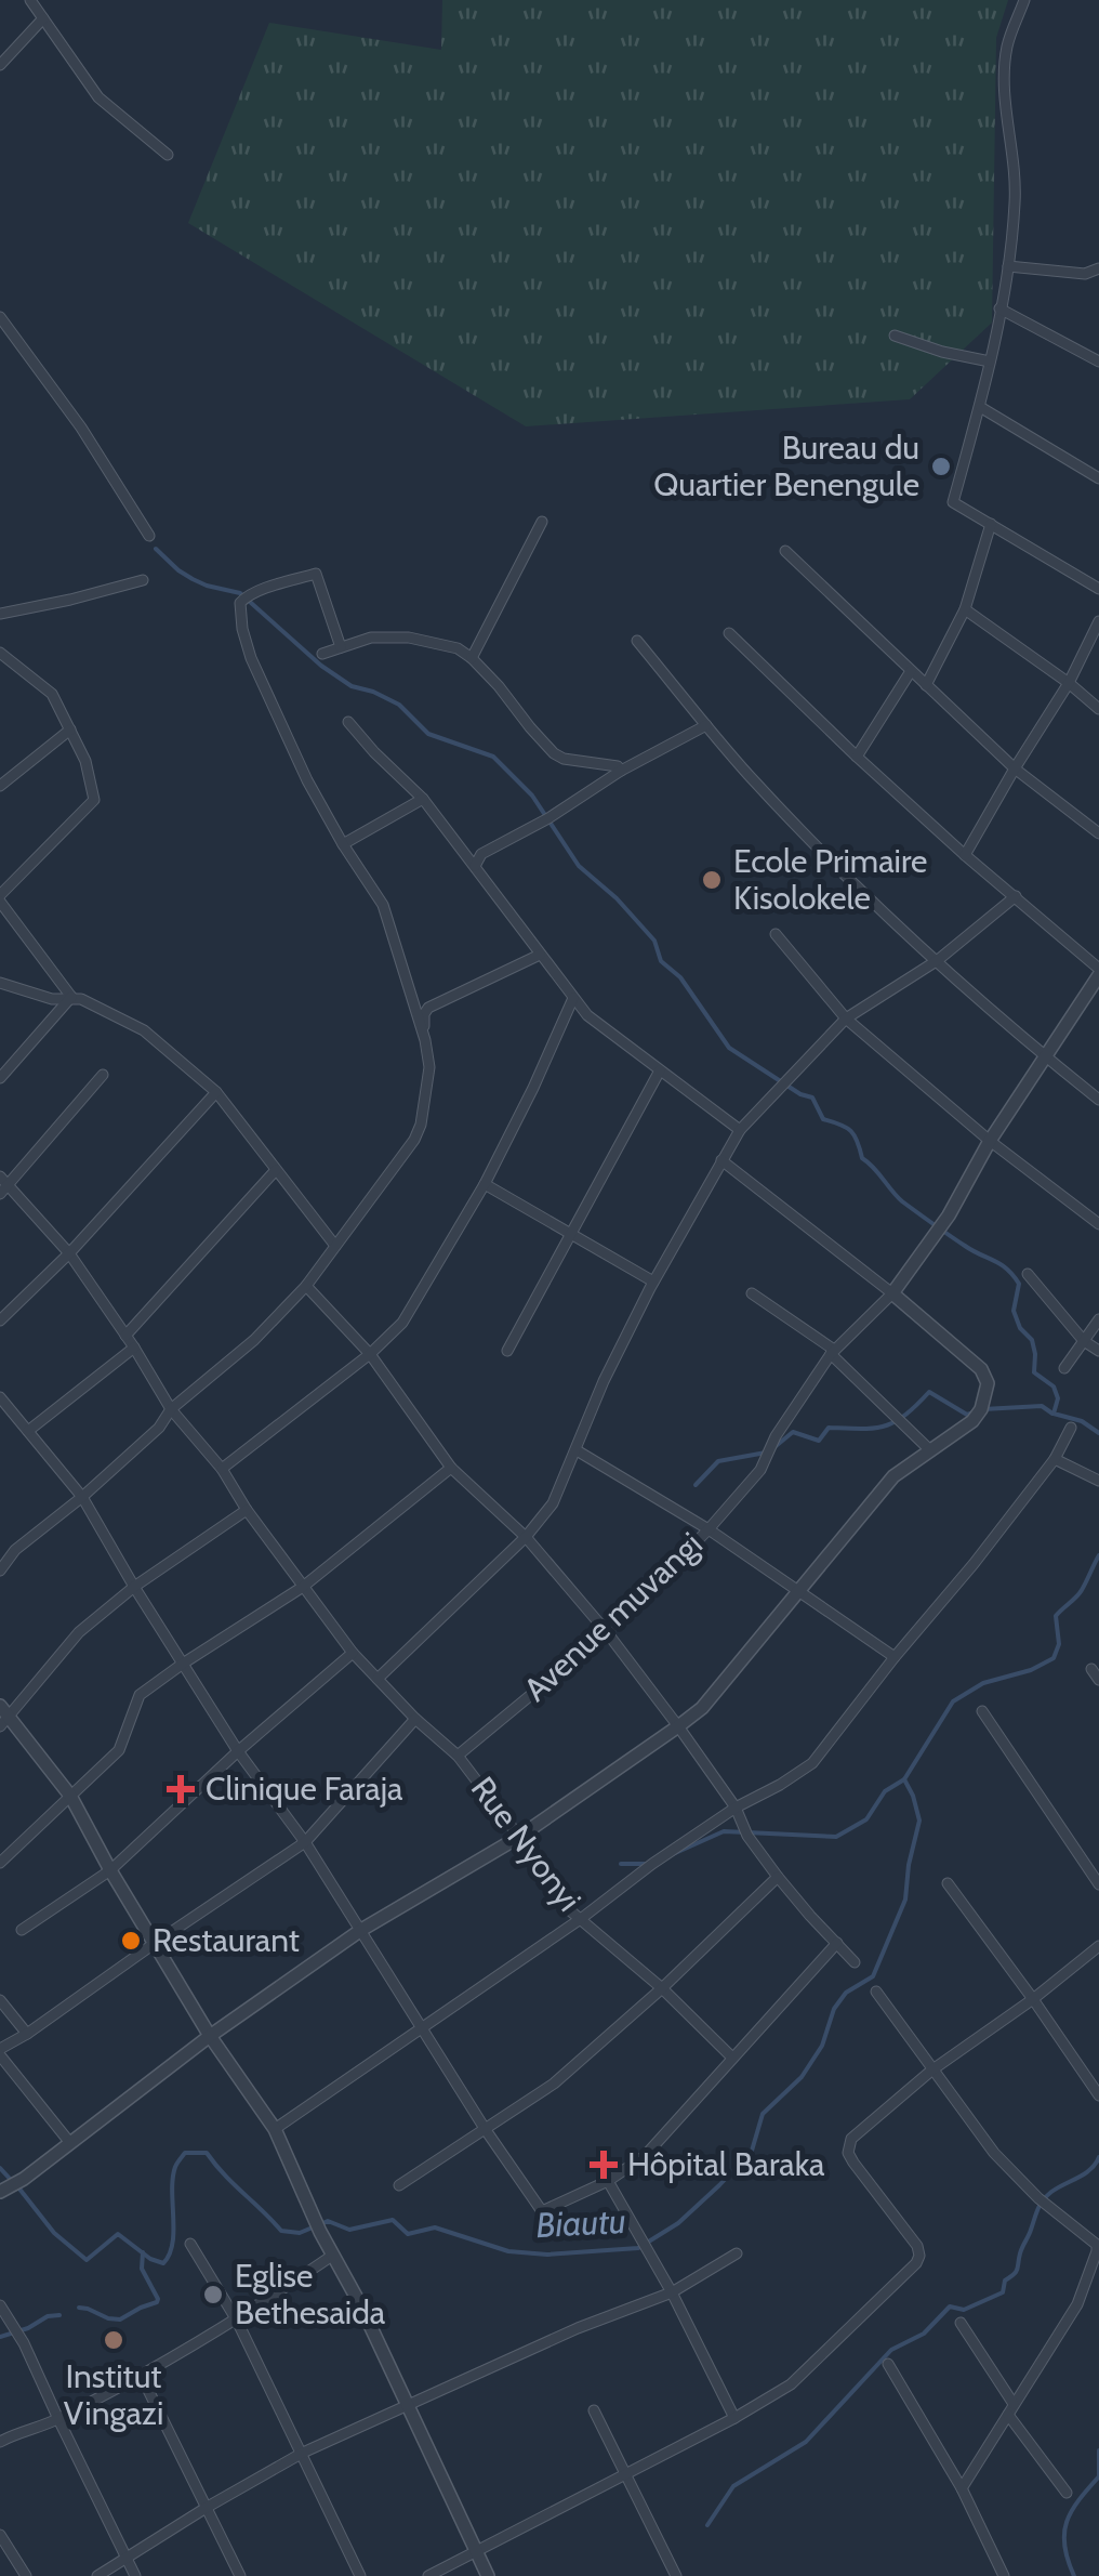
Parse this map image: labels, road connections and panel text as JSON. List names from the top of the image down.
{
  "streets": {
    "street": ["Avenue muvangi", "Rue Nyonyi"]
  },
  "crossings": [
    ["Avenue muvangi", "Rue Nyonyi"]
  ],
  "water": ["Biautu"],
  "places": {
    "other": [
      "Bureau du Quartier Benengule",
      "Ecole Primaire Kisolokele",
      "Restaurant",
      "Eglise Bethesaida",
      "Institut Vingazi"
    ],
    "health": ["Clinique Faraja", "Hôpital Baraka"]
  }
}
